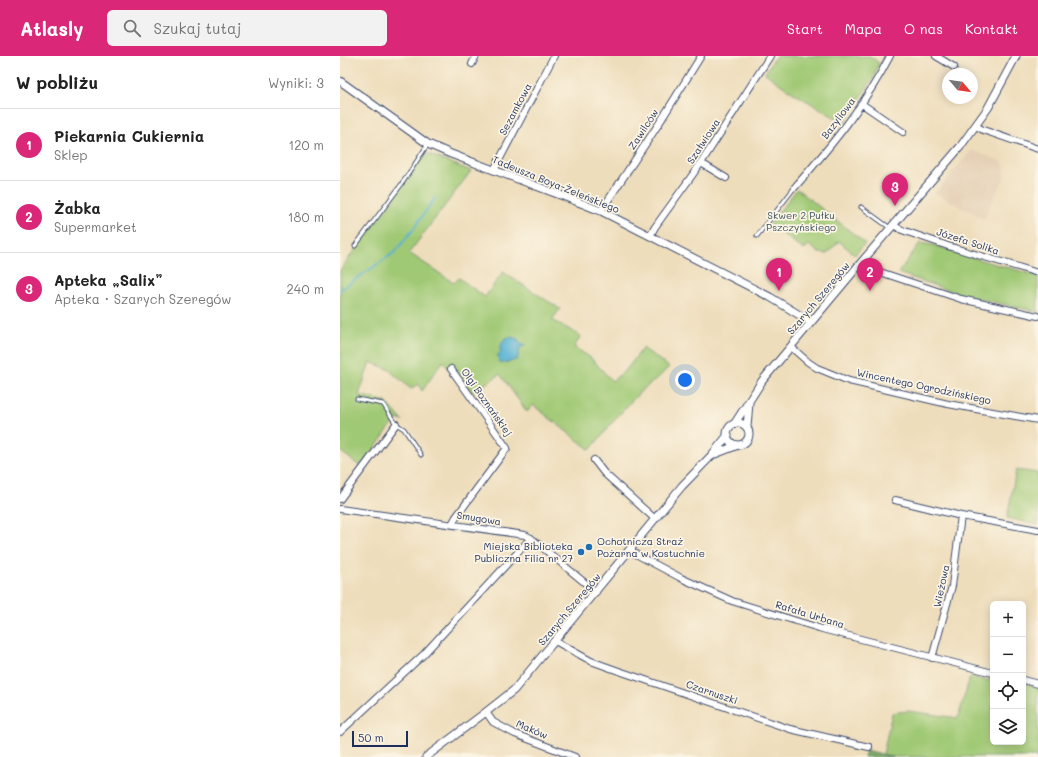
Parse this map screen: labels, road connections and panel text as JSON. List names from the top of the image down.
{
  "streets": {
    "street": [
      "Sezamkowa",
      "Bazyliowa",
      "Zawilców",
      "Szałwiowa",
      "Tadeusza Boya-Żeleńskiego",
      "Józefa Solika",
      "Szarych Szeregów",
      "Wincentego Ogrodzińskiego",
      "Olgi Boznańskiej",
      "Smugowa",
      "Wieżowa",
      "Rafała Urbana",
      "Czarnuszki",
      "Maków"
    ]
  },
  "crossings": [
    ["Sezamkowa", "Tadeusza Boya-Żeleńskiego"],
    ["Zawilców", "Tadeusza Boya-Żeleńskiego"],
    ["Szałwiowa", "Tadeusza Boya-Żeleńskiego"],
    ["Tadeusza Boya-Żeleńskiego", "Szarych Szeregów"],
    ["Józefa Solika", "Szarych Szeregów"],
    ["Szarych Szeregów", "Wincentego Ogrodzińskiego"],
    ["Szarych Szeregów", "Smugowa"],
    ["Szarych Szeregów", "Rafała Urbana"],
    ["Szarych Szeregów", "Czarnuszki"],
    ["Szarych Szeregów", "Maków"],
    ["Olgi Boznańskiej", "Smugowa"],
    ["Wieżowa", "Rafała Urbana"]
  ],
  "parks": ["Skwer 2 Pułku Pszczyńskiego"],
  "places": ["Ochotnicza Straż Pożarna w Kostuchnie", "Miejska Biblioteka Publiczna Filia nr 27"],
  "scale_bar": "50 m",
  "north": "bottom right",
  "page": {
    "header": "Atlasly",
    "search": "Szukaj tutaj",
    "nav": [
      "Start",
      "Mapa",
      "O nas",
      "Kontakt"
    ],
    "heading": ["W pobliżu", "Wyniki: 3"],
    "list": [
      {
        "mark": "1",
        "name": "Piekarnia Cukiernia",
        "note": "Sklep",
        "value": "120 m"
      },
      {
        "mark": "2",
        "name": "Żabka",
        "note": "Supermarket",
        "value": "180 m"
      },
      {
        "mark": "3",
        "name": "Apteka „Salix”",
        "note": "Apteka · Szarych Szeregów",
        "value": "240 m"
      }
    ],
    "pins": ["3", "1", "2"],
    "map_buttons": ["+", "−"],
    "scale": "50 m"
  }
}
